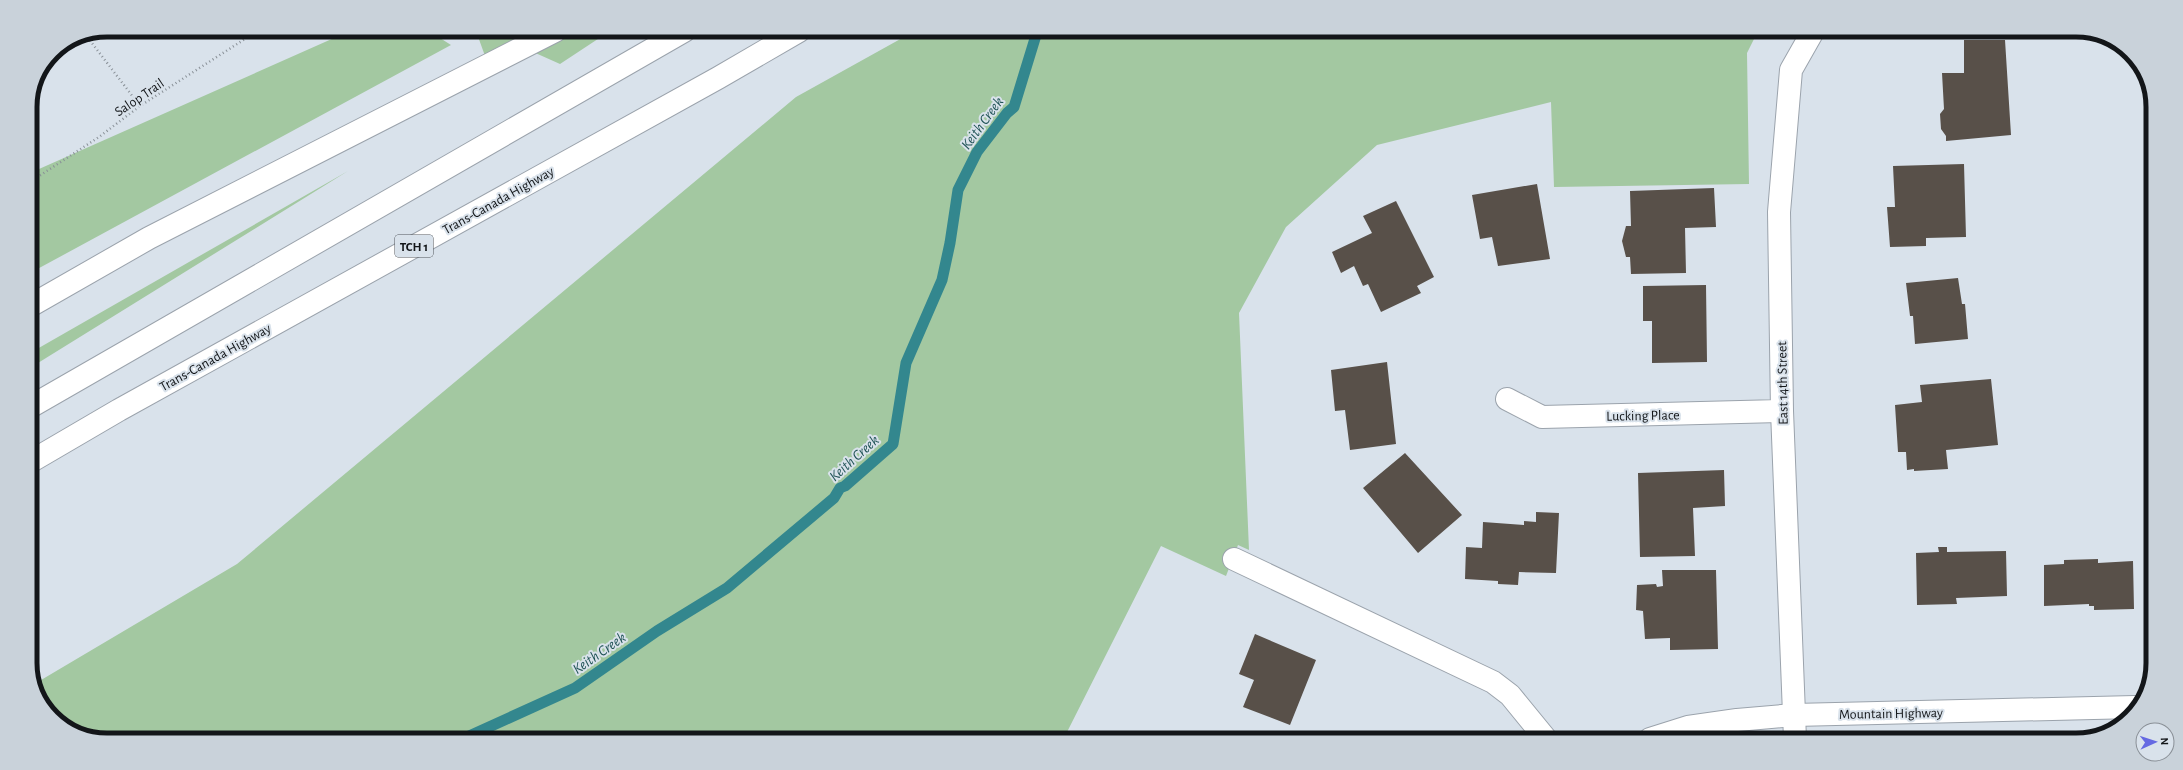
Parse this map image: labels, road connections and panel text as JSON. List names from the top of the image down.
{
  "streets": {
    "main road": [
      "Trans-Canada Highway",
      "TCH 1",
      "East 14th Street",
      "Lucking Place",
      "Mountain Highway"
    ],
    "path": ["Salop Trail"]
  },
  "crossings": [
    ["East 14th Street", "Lucking Place"],
    ["East 14th Street", "Mountain Highway"]
  ],
  "water": ["Keith Creek"],
  "north": "right"
}
